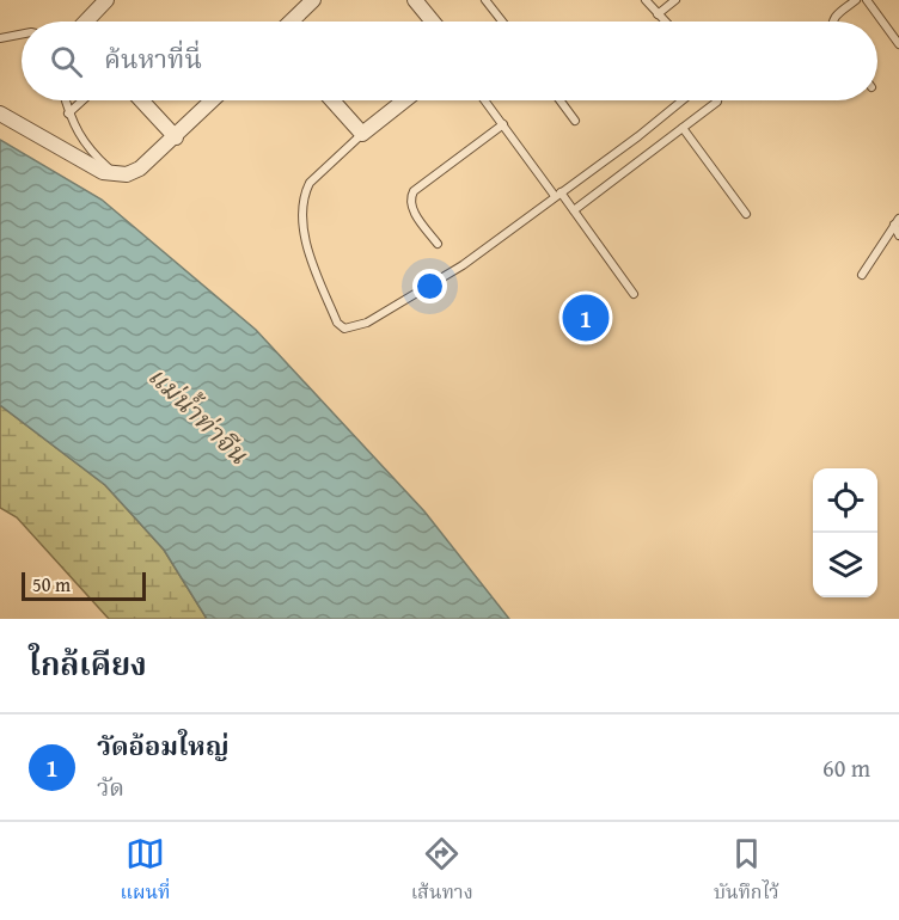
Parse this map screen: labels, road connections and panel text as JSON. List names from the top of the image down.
{
  "water": ["แม่น้ำท่าจีน"],
  "scale_bar": "50 m",
  "page": {
    "search": "ค้นหาที่นี่",
    "pins": "1",
    "scale": "50 m",
    "heading": "ใกล้เคียง",
    "list": [
      {
        "mark": "1",
        "name": "วัดอ้อมใหญ่",
        "note": "วัด",
        "value": "60 m"
      }
    ],
    "nav": ["แผนที่", "เส้นทาง", "บันทึกไว้"]
  }
}
